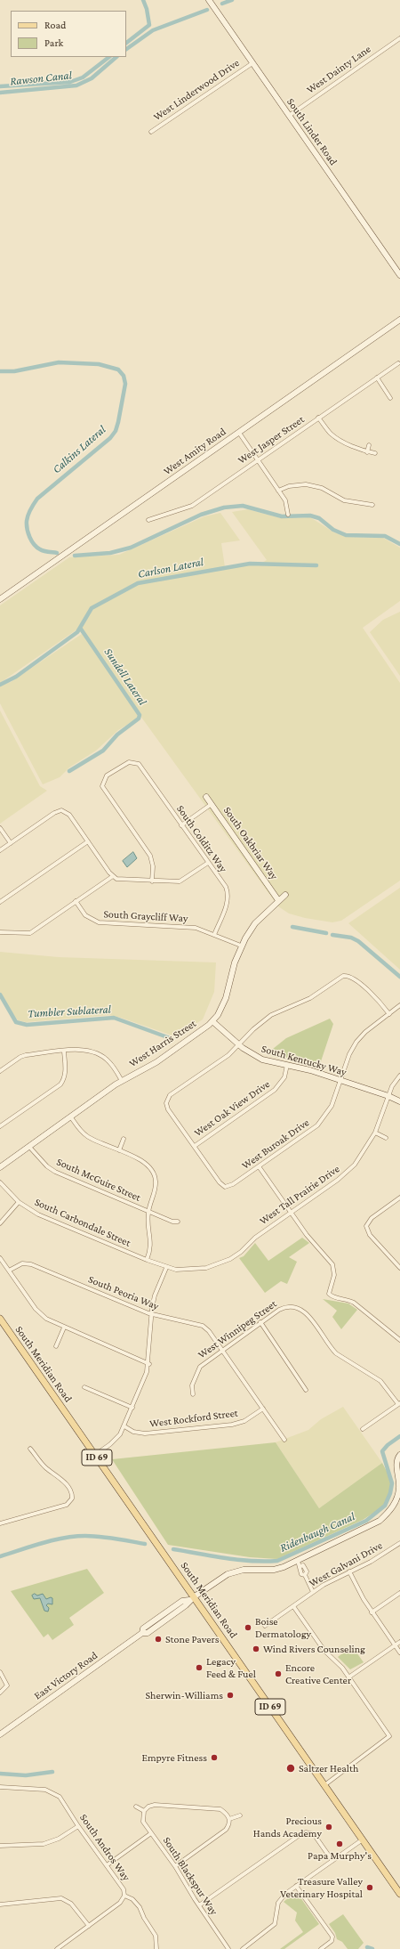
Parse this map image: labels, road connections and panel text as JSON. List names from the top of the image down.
{
  "streets": {
    "main road": ["South Meridian Road", "ID 69"],
    "street": [
      "West Dainty Lane",
      "West Linderwood Drive",
      "South Linder Road",
      "West Jasper Street",
      "West Amity Road",
      "South Colditz Way",
      "South Oakbriar Way",
      "South Graycliff Way",
      "West Harris Street",
      "South Kentucky Way",
      "West Oak View Drive",
      "West Buroak Drive",
      "South McGuire Street",
      "West Tall Prairie Drive",
      "South Carbondale Street",
      "South Peoria Way",
      "West Winnipeg Street",
      "West Rockford Street",
      "West Galvani Drive",
      "East Victory Road",
      "South Andros Way",
      "South Blackspur Way"
    ]
  },
  "crossings": [
    ["West Dainty Lane", "South Linder Road"],
    ["West Linderwood Drive", "South Linder Road"],
    ["South Colditz Way", "South Graycliff Way"],
    ["South Oakbriar Way", "West Harris Street"],
    ["South Graycliff Way", "West Harris Street"],
    ["West Harris Street", "South Kentucky Way"],
    ["West Harris Street", "South McGuire Street"],
    ["South Kentucky Way", "West Oak View Drive"],
    ["South Kentucky Way", "West Buroak Drive"],
    ["South Kentucky Way", "West Tall Prairie Drive"],
    ["West Oak View Drive", "West Buroak Drive"],
    ["West Tall Prairie Drive", "South Carbondale Street"],
    ["South Peoria Way", "West Winnipeg Street"],
    ["South Peoria Way", "West Rockford Street"],
    ["South Meridian Road", "East Victory Road"]
  ],
  "water": [
    "Rawson Canal",
    "Calkins Lateral",
    "Carlson Lateral",
    "Sundell Lateral",
    "Tumbler Sublateral",
    "Ridenbaugh Canal"
  ],
  "places": [
    "Boise Dermatology",
    "Stone Pavers",
    "Wind Rivers Counseling",
    "Legacy Feed & Fuel",
    "Encore Creative Center",
    "Sherwin-Williams",
    "Empyre Fitness",
    "Saltzer Health",
    "Precious Hands Academy",
    "Papa Murphy's",
    "Treasure Valley Veterinary Hospital"
  ],
  "legend": ["Road", "Park"]
}
